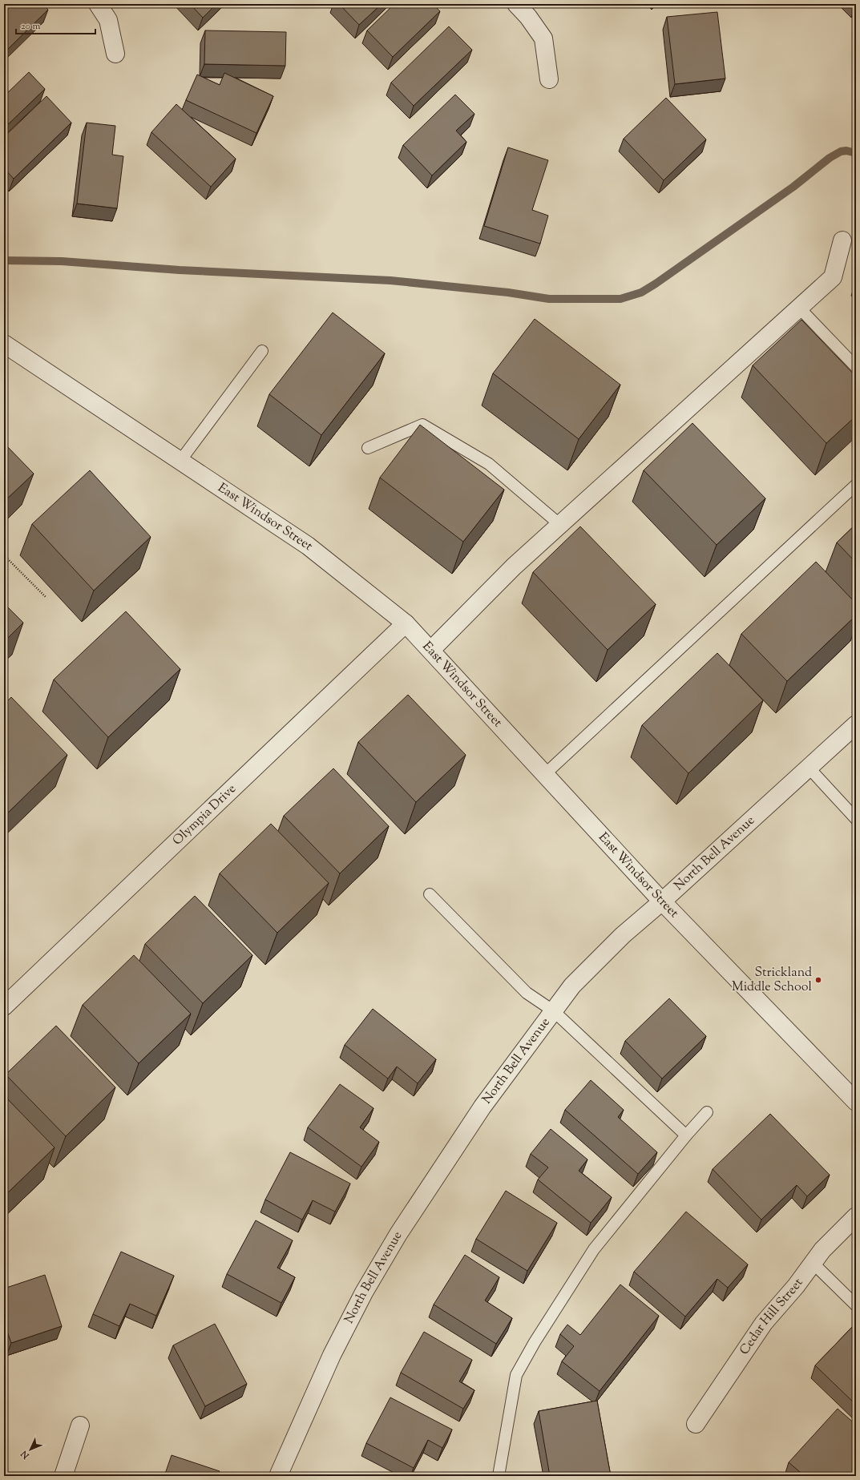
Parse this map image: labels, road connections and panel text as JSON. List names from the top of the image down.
{
  "streets": {
    "street": [
      "East Windsor Street",
      "Olympia Drive",
      "North Bell Avenue",
      "Cedar Hill Street"
    ]
  },
  "crossings": [
    ["East Windsor Street", "Olympia Drive"],
    ["East Windsor Street", "North Bell Avenue"]
  ],
  "places": ["Strickland Middle School"],
  "scale_bar": "20 m",
  "north": "bottom left"
}
